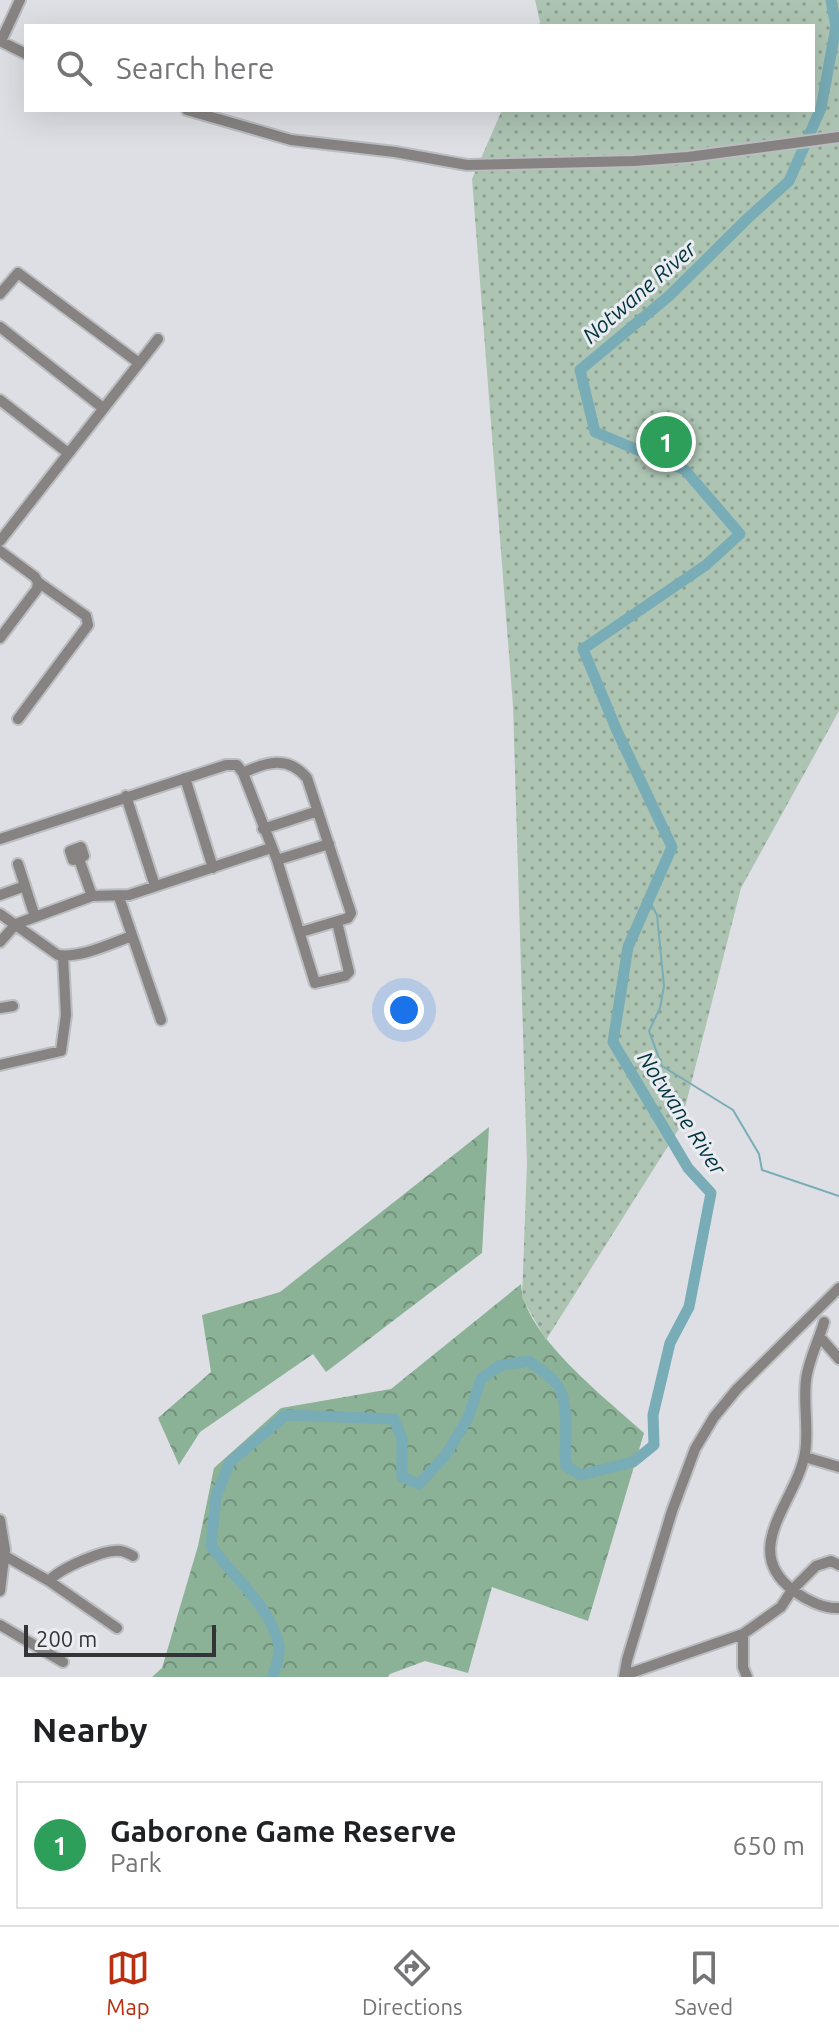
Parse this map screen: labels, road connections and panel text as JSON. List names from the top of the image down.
{
  "water": ["Notwane River"],
  "scale_bar": "200 m",
  "page": {
    "search": "Search here",
    "pins": "1",
    "scale": "200 m",
    "heading": "Nearby",
    "list": [
      {
        "mark": "1",
        "name": "Gaborone Game Reserve",
        "note": "Park",
        "value": "650 m"
      }
    ],
    "nav": ["Map", "Directions", "Saved"]
  }
}
